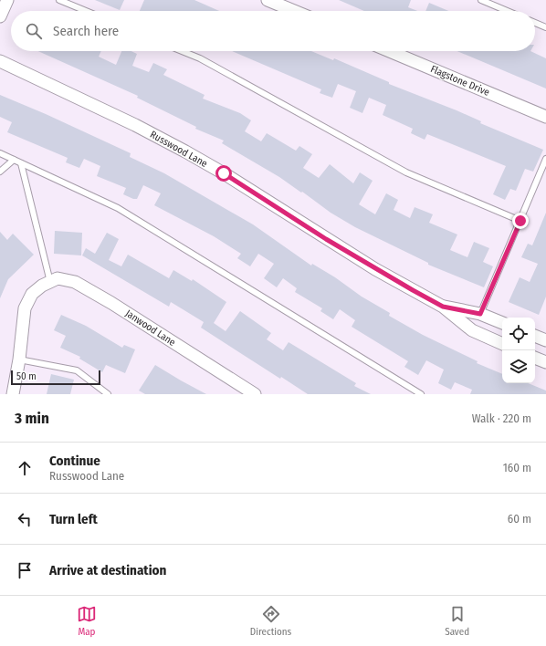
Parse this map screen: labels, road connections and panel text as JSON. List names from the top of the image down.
{
  "streets": {
    "street": ["Flagstone Drive", "Russwood Lane", "Janwood Lane"]
  },
  "scale_bar": "50 m",
  "page": {
    "search": "Search here",
    "scale": "50 m",
    "heading": ["3 min", "Walk · 220 m"],
    "list": [
      ["Continue", "Russwood Lane", "160 m"],
      ["Turn left", "60 m"],
      "Arrive at destination"
    ],
    "nav": ["Map", "Directions", "Saved"]
  }
}
